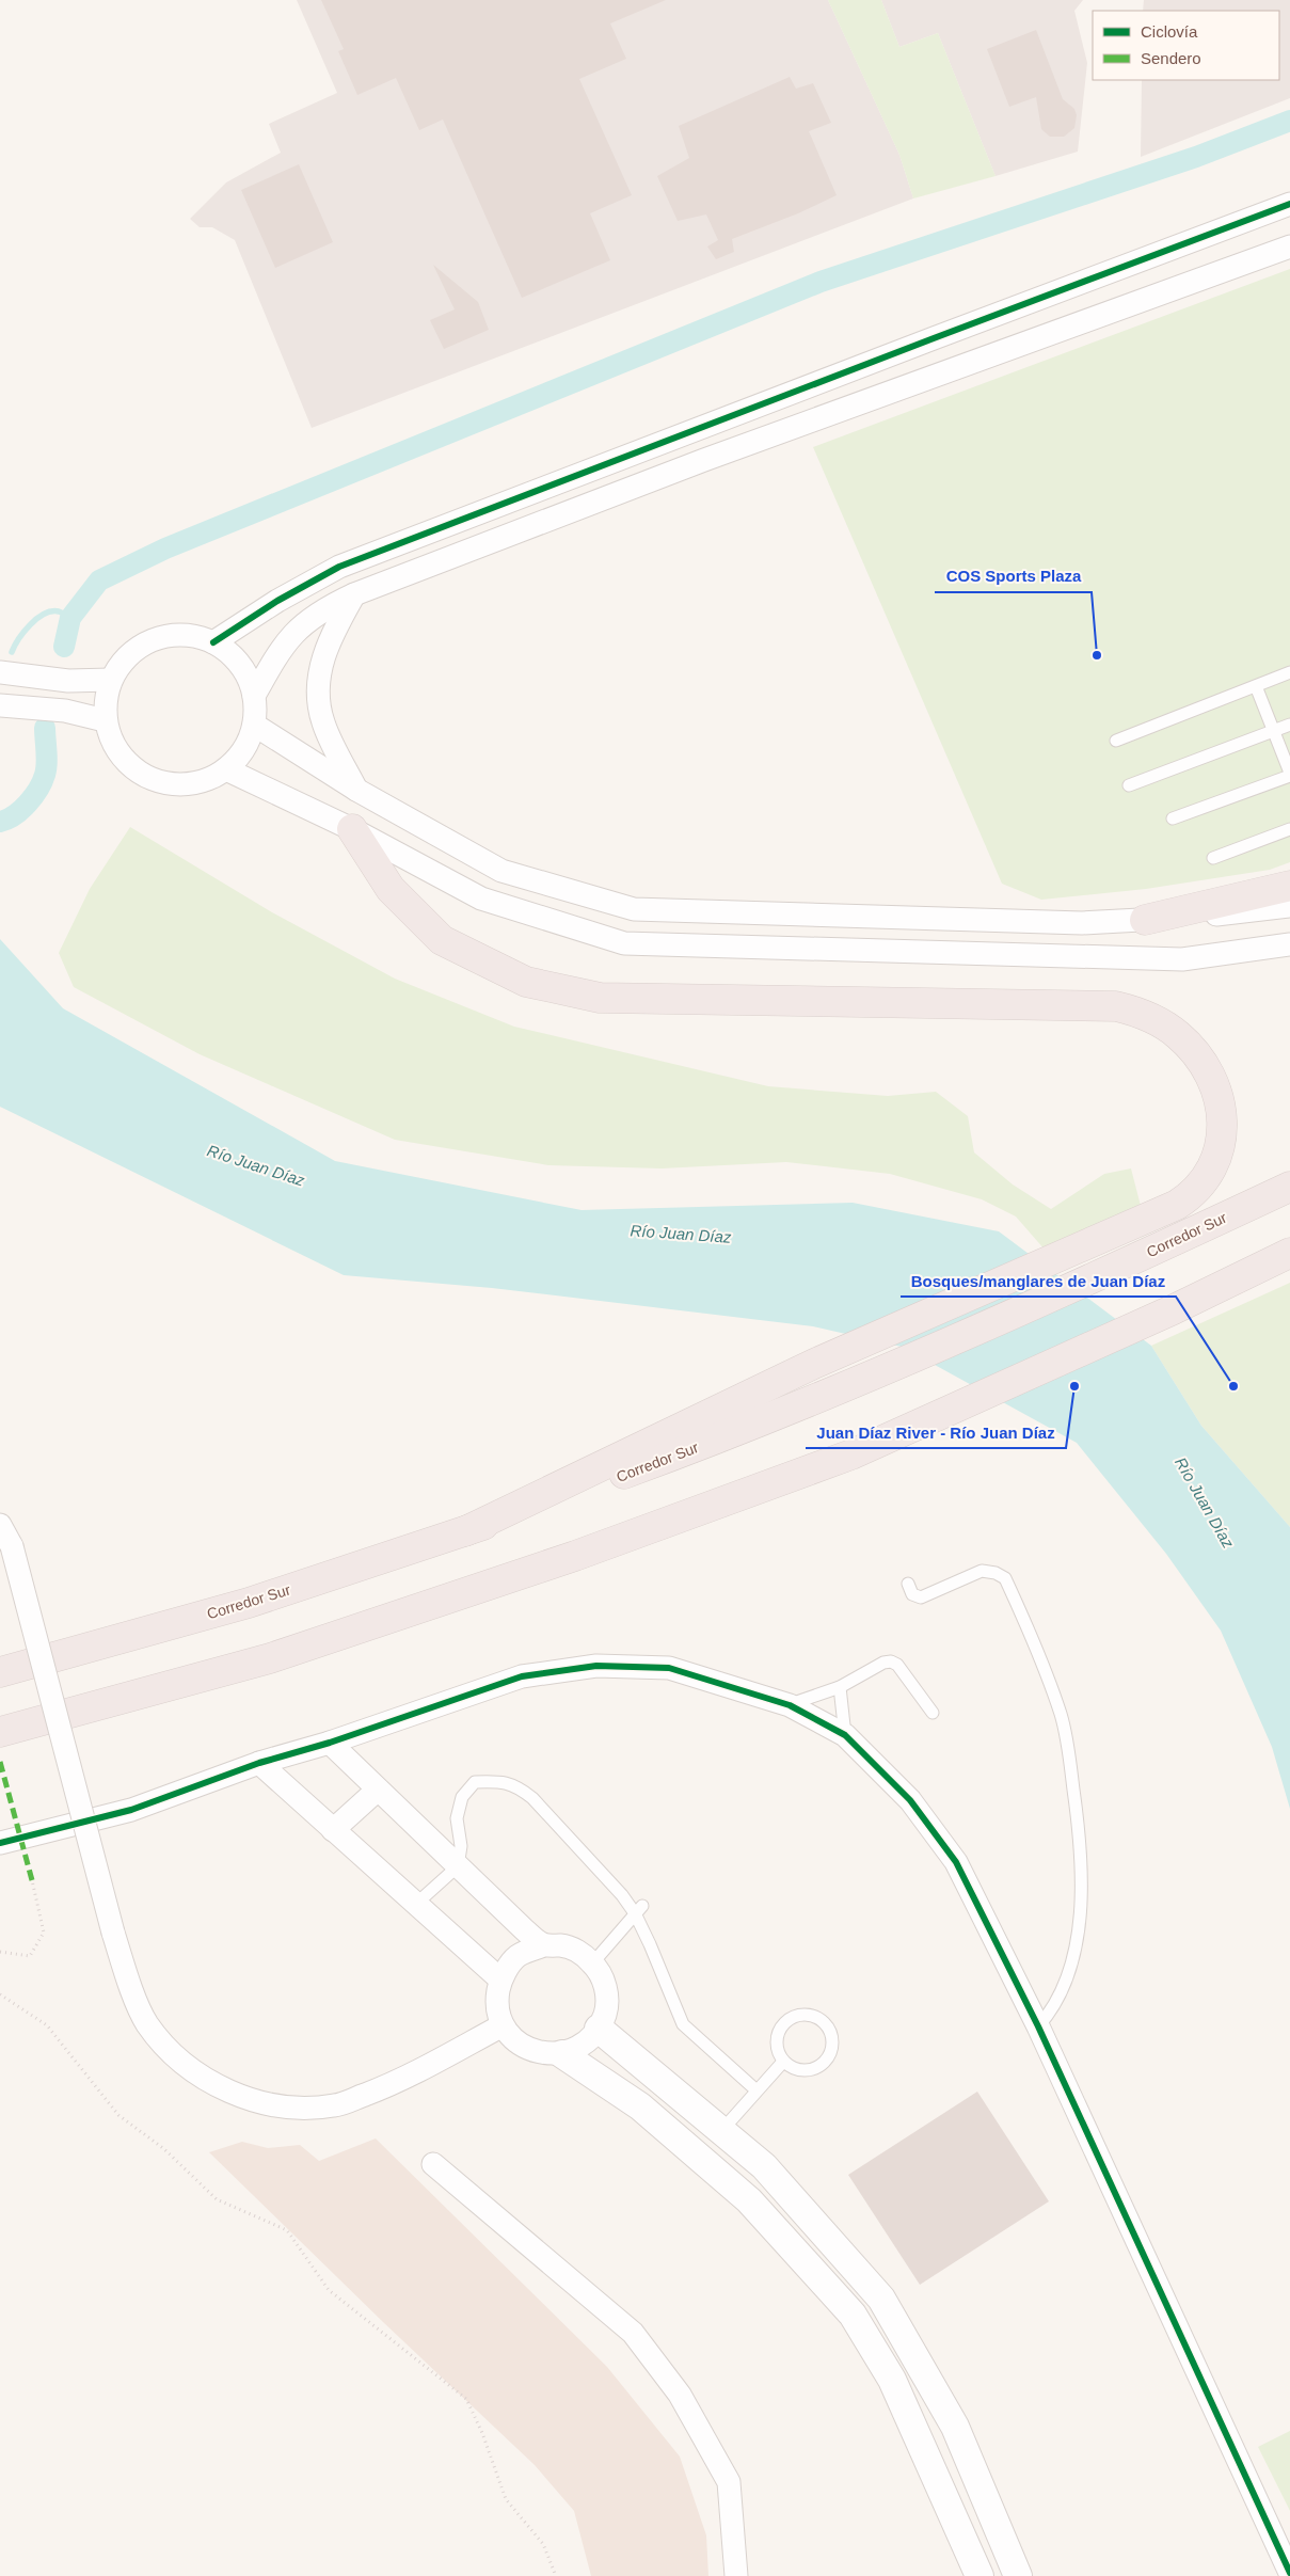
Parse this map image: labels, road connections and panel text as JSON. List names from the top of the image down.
{
  "streets": {
    "highway": ["Corredor Sur"]
  },
  "water": ["Río Juan Díaz"],
  "places": ["COS Sports Plaza", "Juan Díaz River - Río Juan Díaz", "Bosques/manglares de Juan Díaz"],
  "legend": ["Ciclovía", "Sendero"]
}
